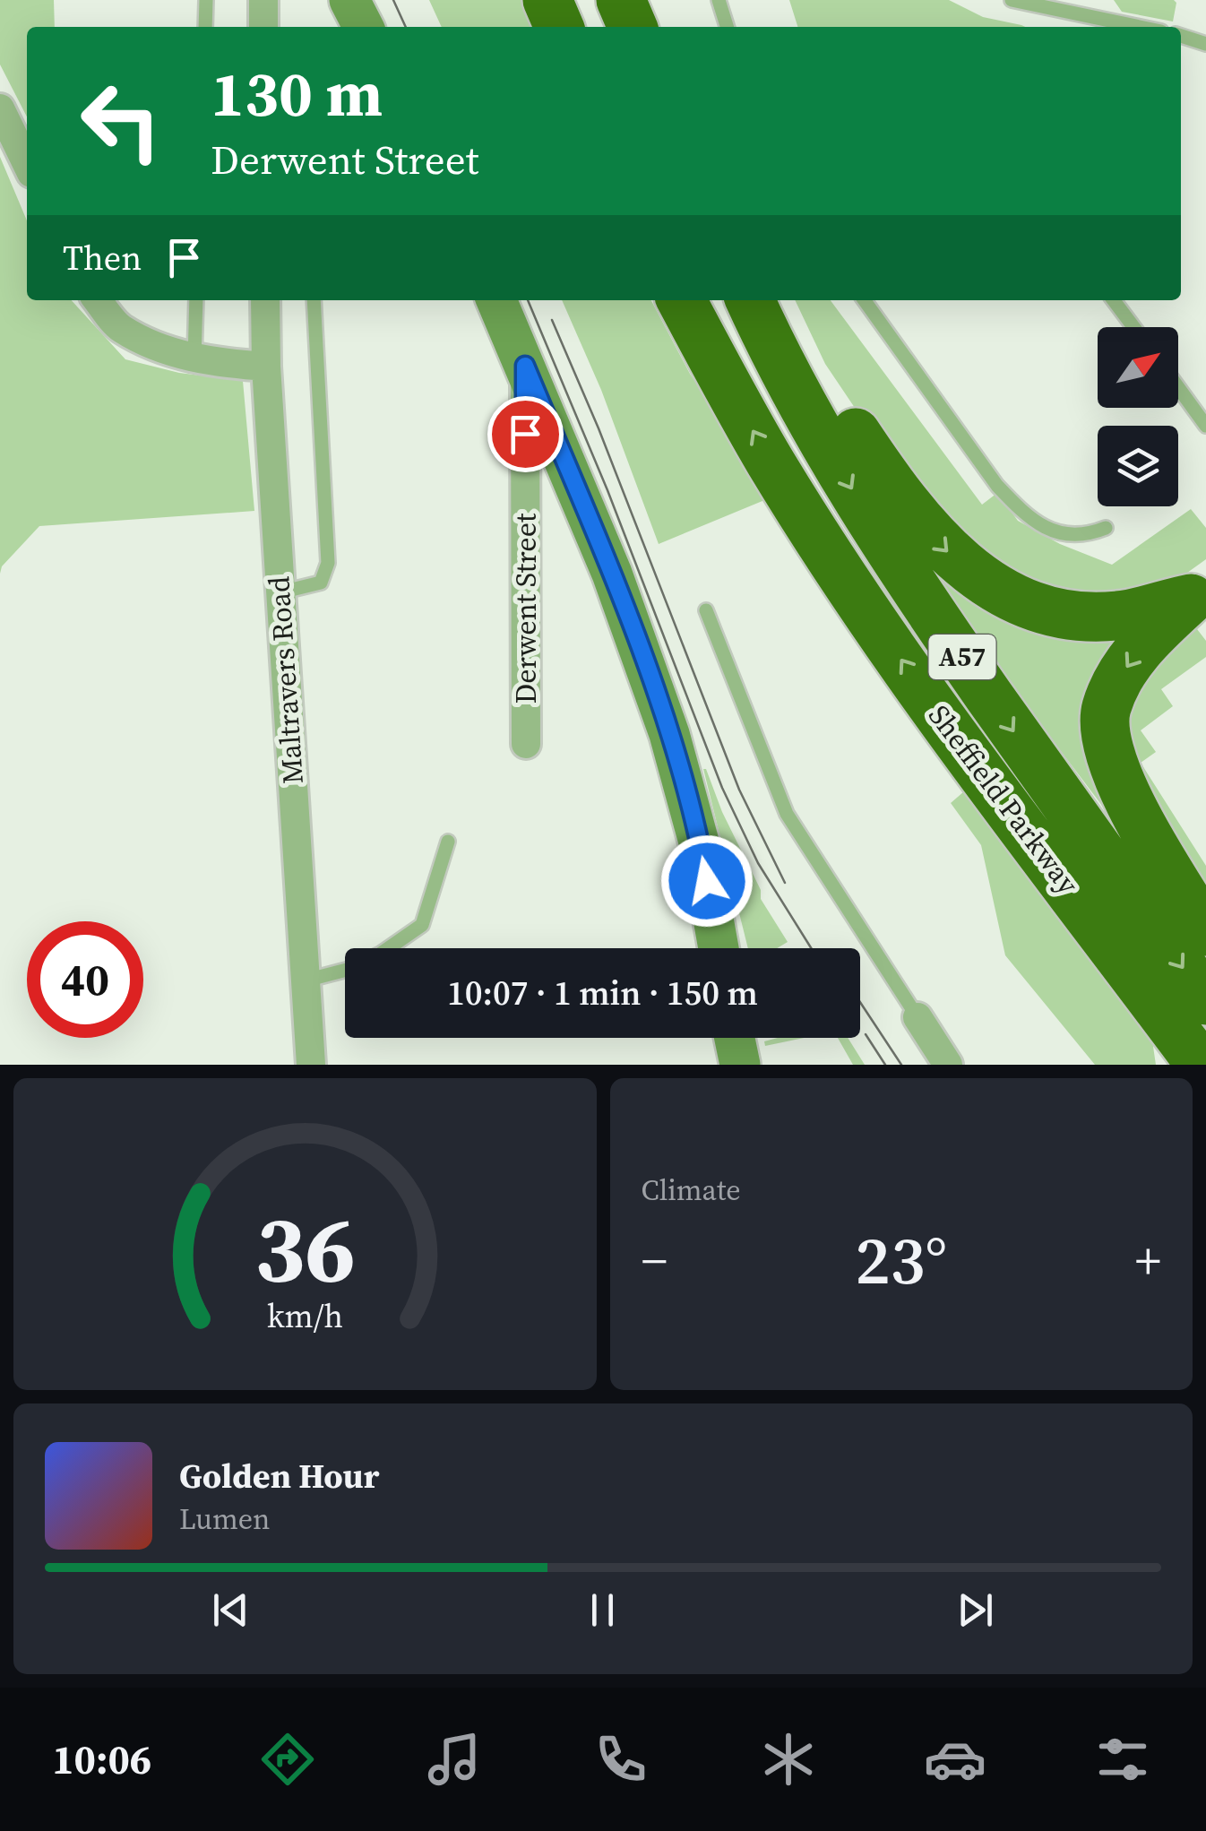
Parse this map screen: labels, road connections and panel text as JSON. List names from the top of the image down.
{
  "streets": {
    "highway": ["A57", "Sheffield Parkway"],
    "street": ["Derwent Street", "Maltravers Road"]
  },
  "north": "top right",
  "page": {
    "turn": ["130 m", "Derwent Street"],
    "then": "Then",
    "limit": "40",
    "trip": "10:07 · 1 min · 150 m",
    "tile": "Climate",
    "heat": ["−", "23°", "+"],
    "song": ["Golden Hour", "Lumen"],
    "tabs": "10:06",
    "gauge": ["36", "km/h"]
  }
}
